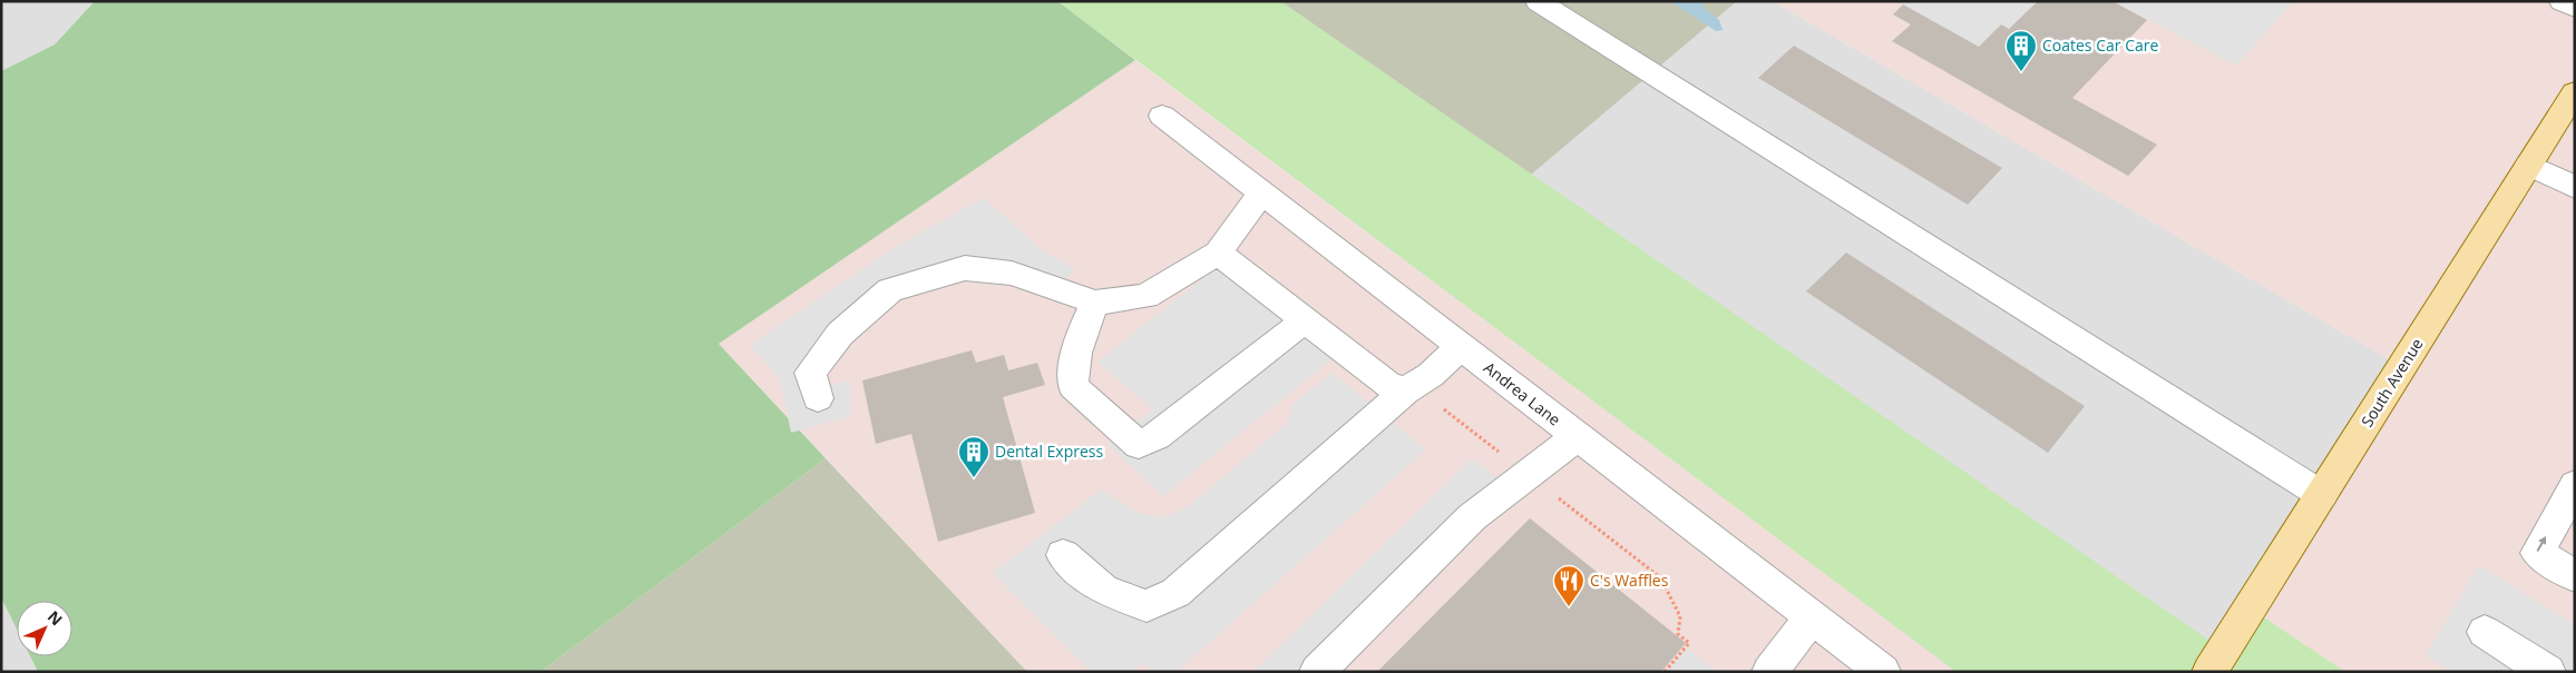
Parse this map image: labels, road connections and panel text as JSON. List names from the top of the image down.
{
  "streets": {
    "main road": ["South Avenue"],
    "street": ["Andrea Lane"]
  },
  "places": {
    "building": ["Coates Car Care", "Dental Express"],
    "restaurant": ["C's Waffles"]
  },
  "north": "top right"
}
